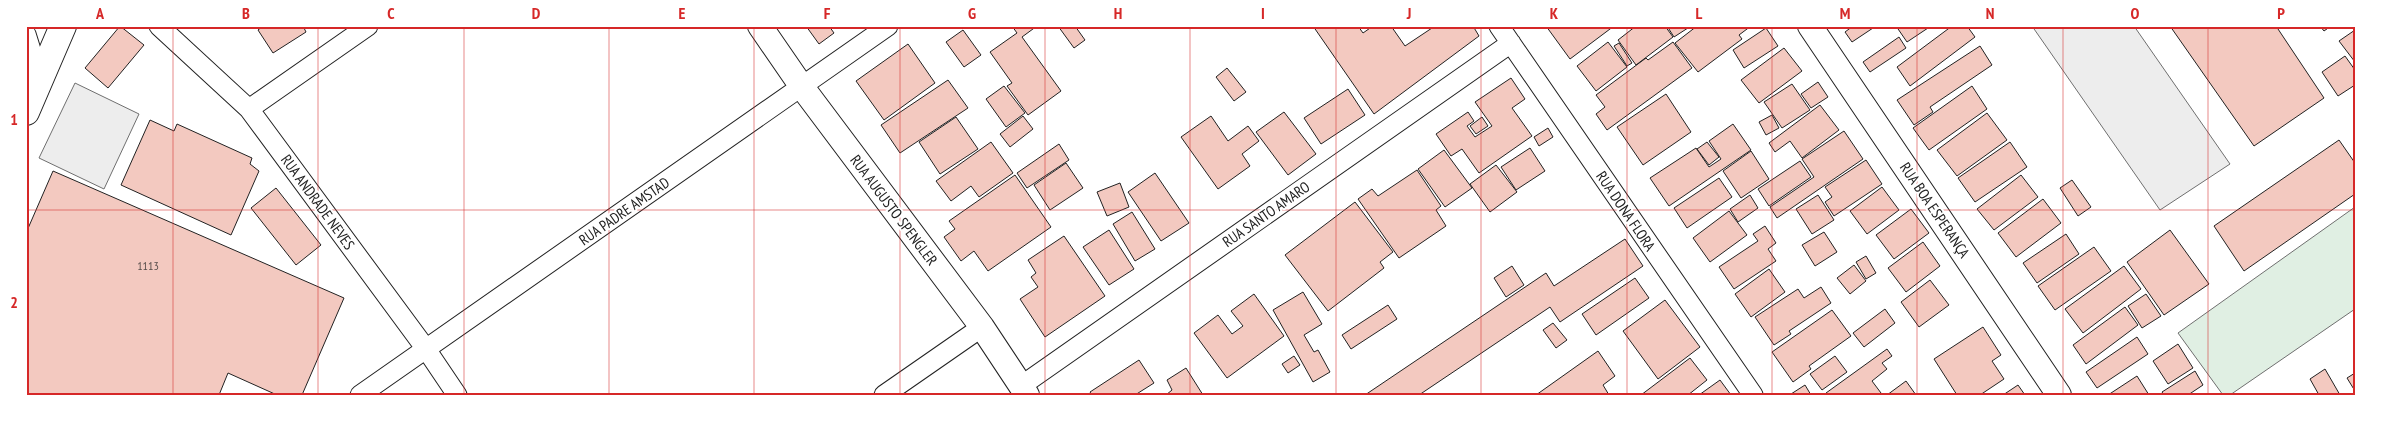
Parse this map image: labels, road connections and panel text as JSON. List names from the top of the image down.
{
  "streets": {
    "street": [
      "RUA ANDRADE NEVES",
      "RUA AUGUSTO SPENGLER",
      "RUA BOA ESPERANÇA",
      "RUA PADRE AMSTAD",
      "RUA DONA FLORA",
      "RUA SANTO AMARO"
    ]
  },
  "crossings": [
    ["RUA ANDRADE NEVES", "RUA PADRE AMSTAD"],
    ["RUA AUGUSTO SPENGLER", "RUA PADRE AMSTAD"],
    ["RUA AUGUSTO SPENGLER", "RUA SANTO AMARO"],
    ["RUA DONA FLORA", "RUA SANTO AMARO"]
  ],
  "house_numbers": ["1113"],
  "grid": {
    "columns": [
      "A",
      "B",
      "C",
      "D",
      "E",
      "F",
      "G",
      "H",
      "I",
      "J",
      "K",
      "L",
      "M",
      "N",
      "O",
      "P"
    ],
    "rows": ["1", "2"]
  }
}
